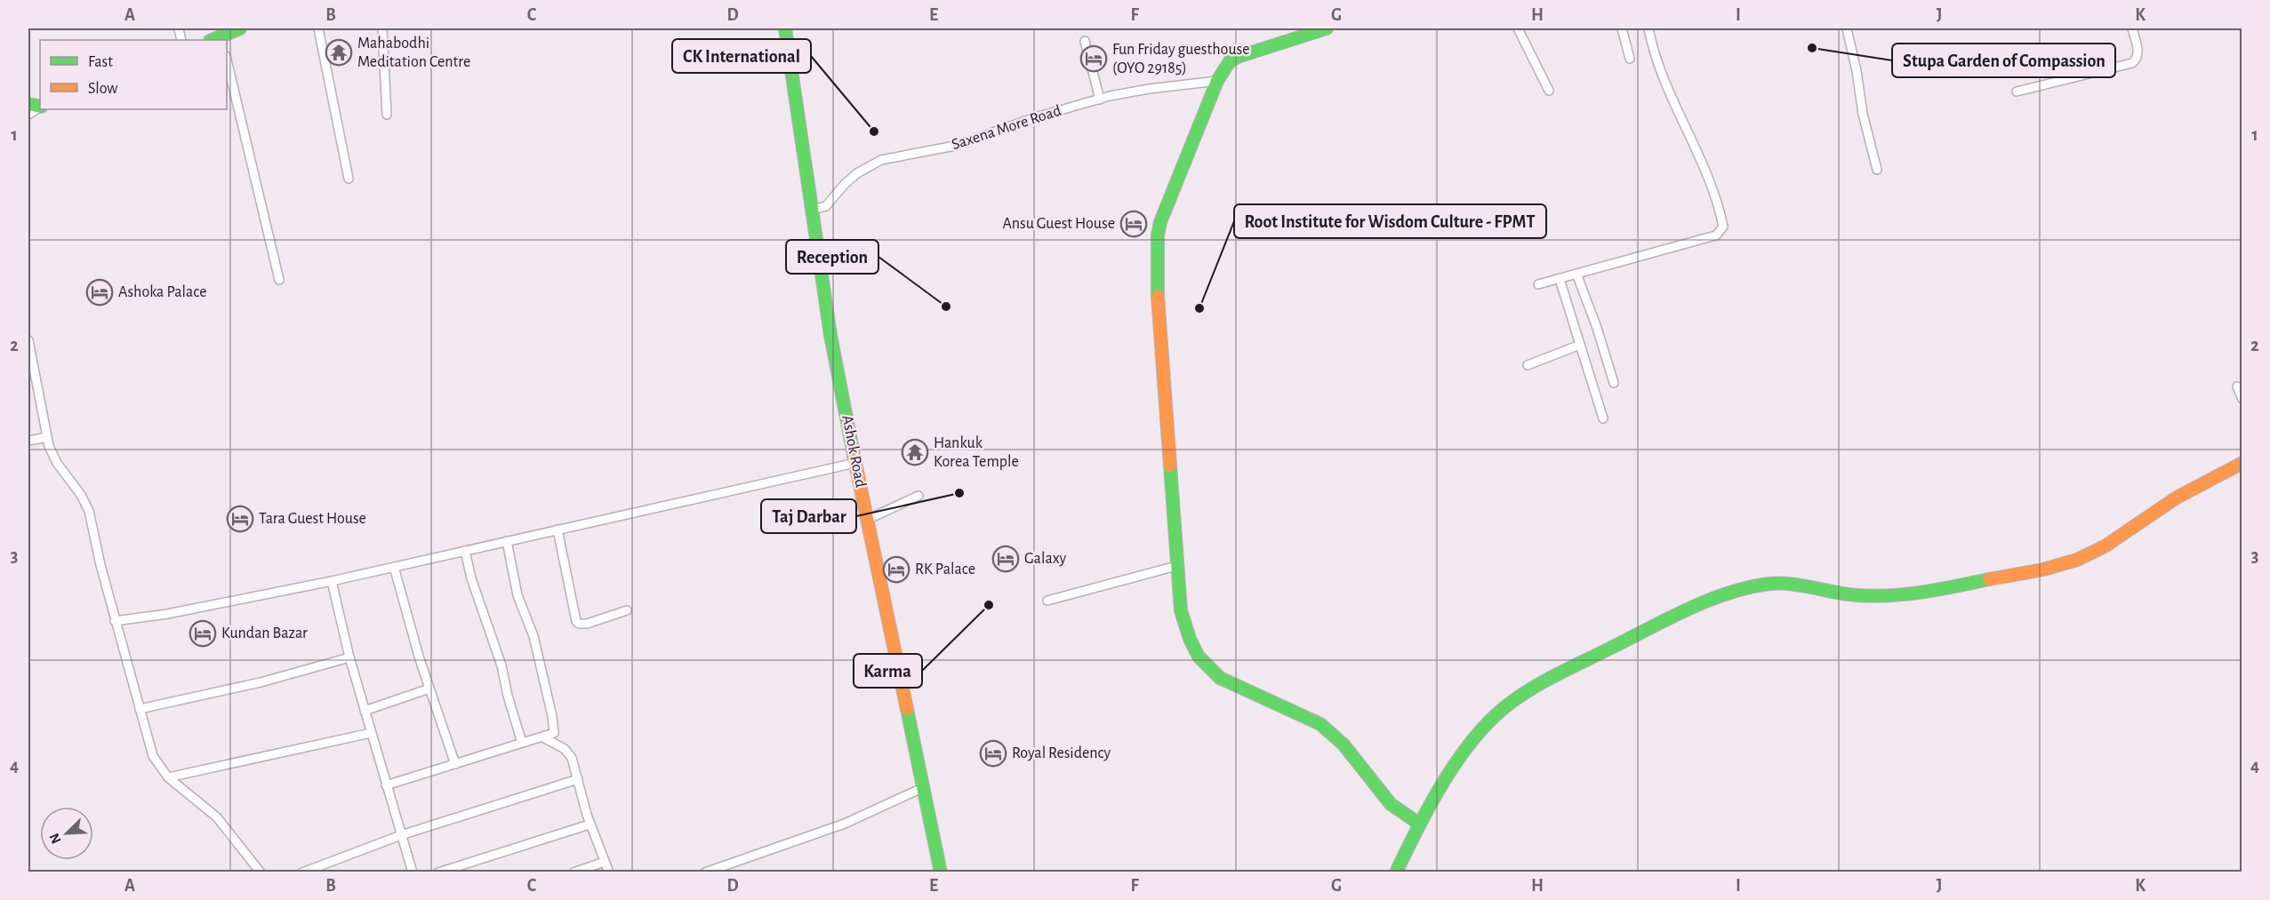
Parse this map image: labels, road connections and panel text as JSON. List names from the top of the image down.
{
  "streets": {
    "street": ["Saxena More Road", "Ashok Road"]
  },
  "crossings": [
    ["Saxena More Road", "Ashok Road"]
  ],
  "places": {
    "other": [
      "Stupa Garden of Compassion",
      "CK International",
      "Reception",
      "Root Institute for Wisdom Culture - FPMT",
      "Taj Darbar",
      "Karma"
    ],
    "temple": ["Mahabodhi Meditation Centre", "Hankuk Korea Temple"],
    "hotel": [
      "Fun Friday guesthouse (OYO 29185)",
      "Ansu Guest House",
      "Ashoka Palace",
      "Tara Guest House",
      "Galaxy",
      "RK Palace",
      "Kundan Bazar",
      "Royal Residency"
    ]
  },
  "legend": ["Fast", "Slow"],
  "north": "bottom left",
  "grid": {
    "columns": [
      "A",
      "B",
      "C",
      "D",
      "E",
      "F",
      "G",
      "H",
      "I",
      "J",
      "K"
    ],
    "rows": [
      "1",
      "2",
      "3",
      "4"
    ]
  }
}
